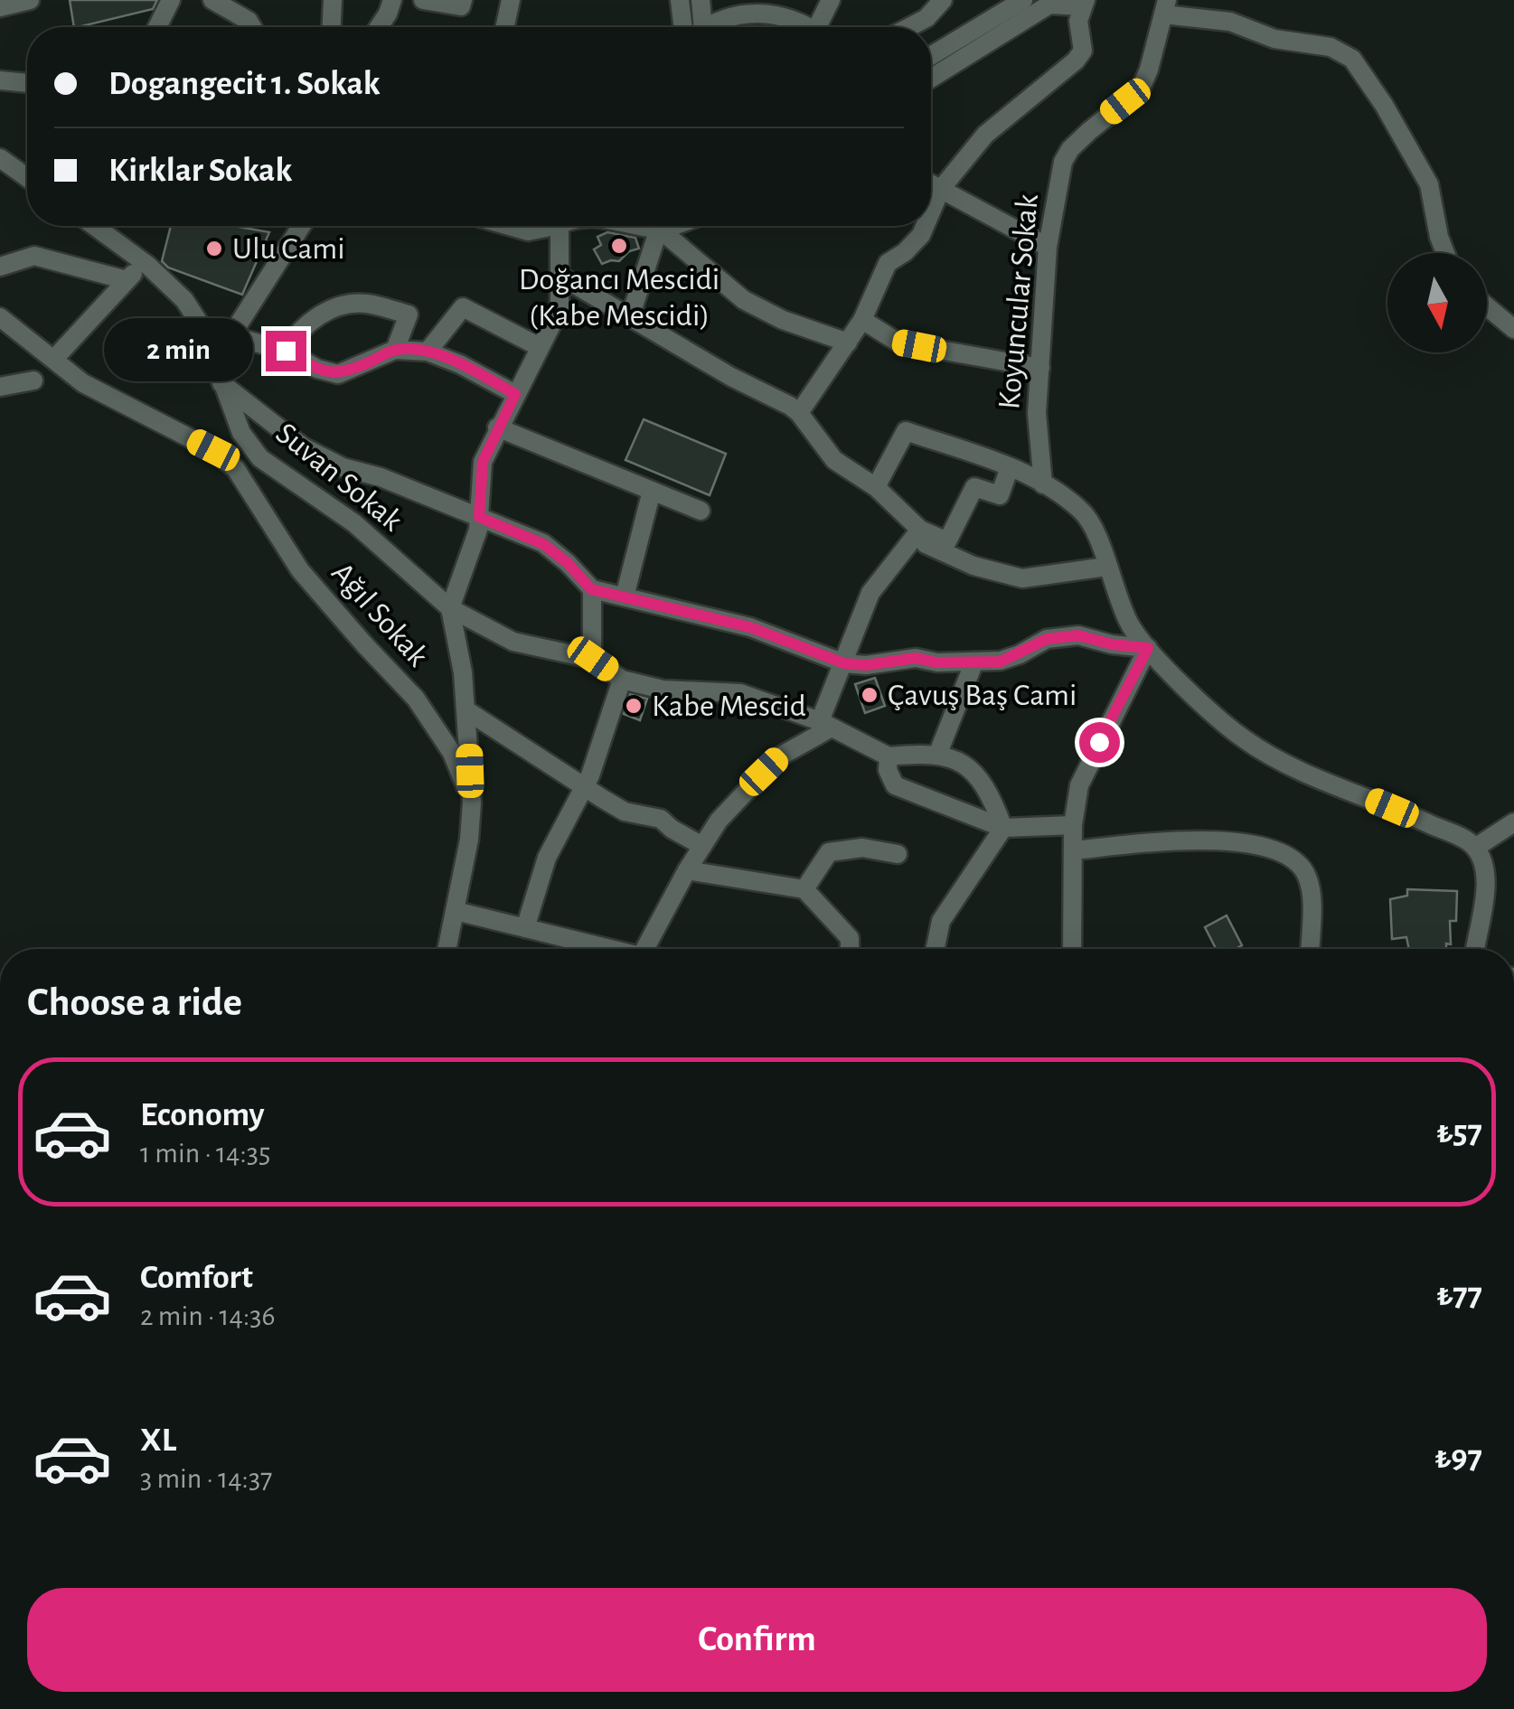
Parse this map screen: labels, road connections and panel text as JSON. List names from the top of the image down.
{
  "streets": {
    "street": ["Koyuncular Sokak", "Suvan Sokak", "Ağıl Sokak"]
  },
  "places": [
    "Doğancı Mescidi (Kabe Mescidi)",
    "Ulu Cami",
    "Çavuş Baş Cami",
    "Kabe Mescid"
  ],
  "north": "bottom",
  "page": {
    "banner": ["Dogangecit 1. Sokak", "Kirklar Sokak"],
    "bubble": "2 min",
    "heading": "Choose a ride",
    "list": [
      {
        "name": "Economy",
        "note": "1 min · 14:35",
        "value": "₺57"
      },
      {
        "name": "Comfort",
        "note": "2 min · 14:36",
        "value": "₺77"
      },
      {
        "name": "XL",
        "note": "3 min · 14:37",
        "value": "₺97"
      }
    ],
    "buttons": "Confirm"
  }
}
